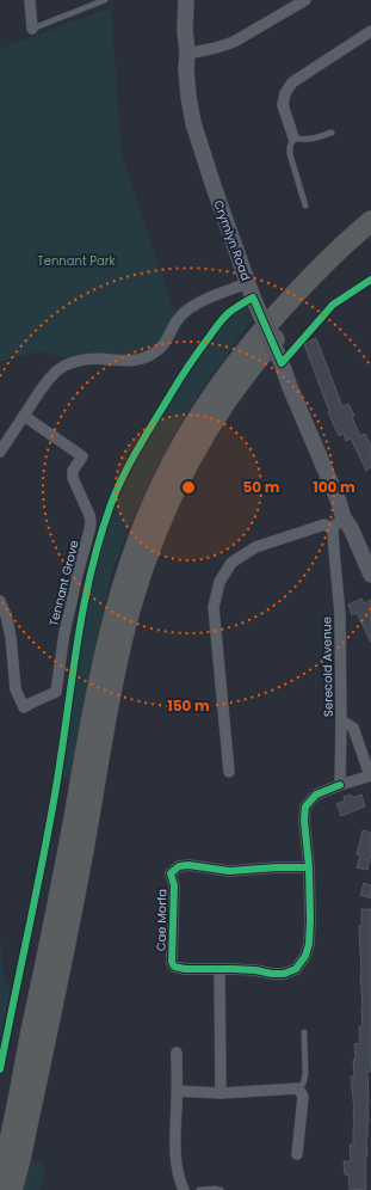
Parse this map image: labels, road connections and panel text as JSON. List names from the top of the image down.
{
  "streets": {
    "street": [
      "Crymlyn Road",
      "Tennant Grove",
      "Serecold Avenue",
      "Cae Morfa"
    ]
  },
  "crossings": [
    ["Crymlyn Road", "Serecold Avenue"],
    ["Serecold Avenue", "Cae Morfa"]
  ],
  "parks": ["Tennant Park"],
  "rings": ["50 m", "100 m", "150 m"]
}
